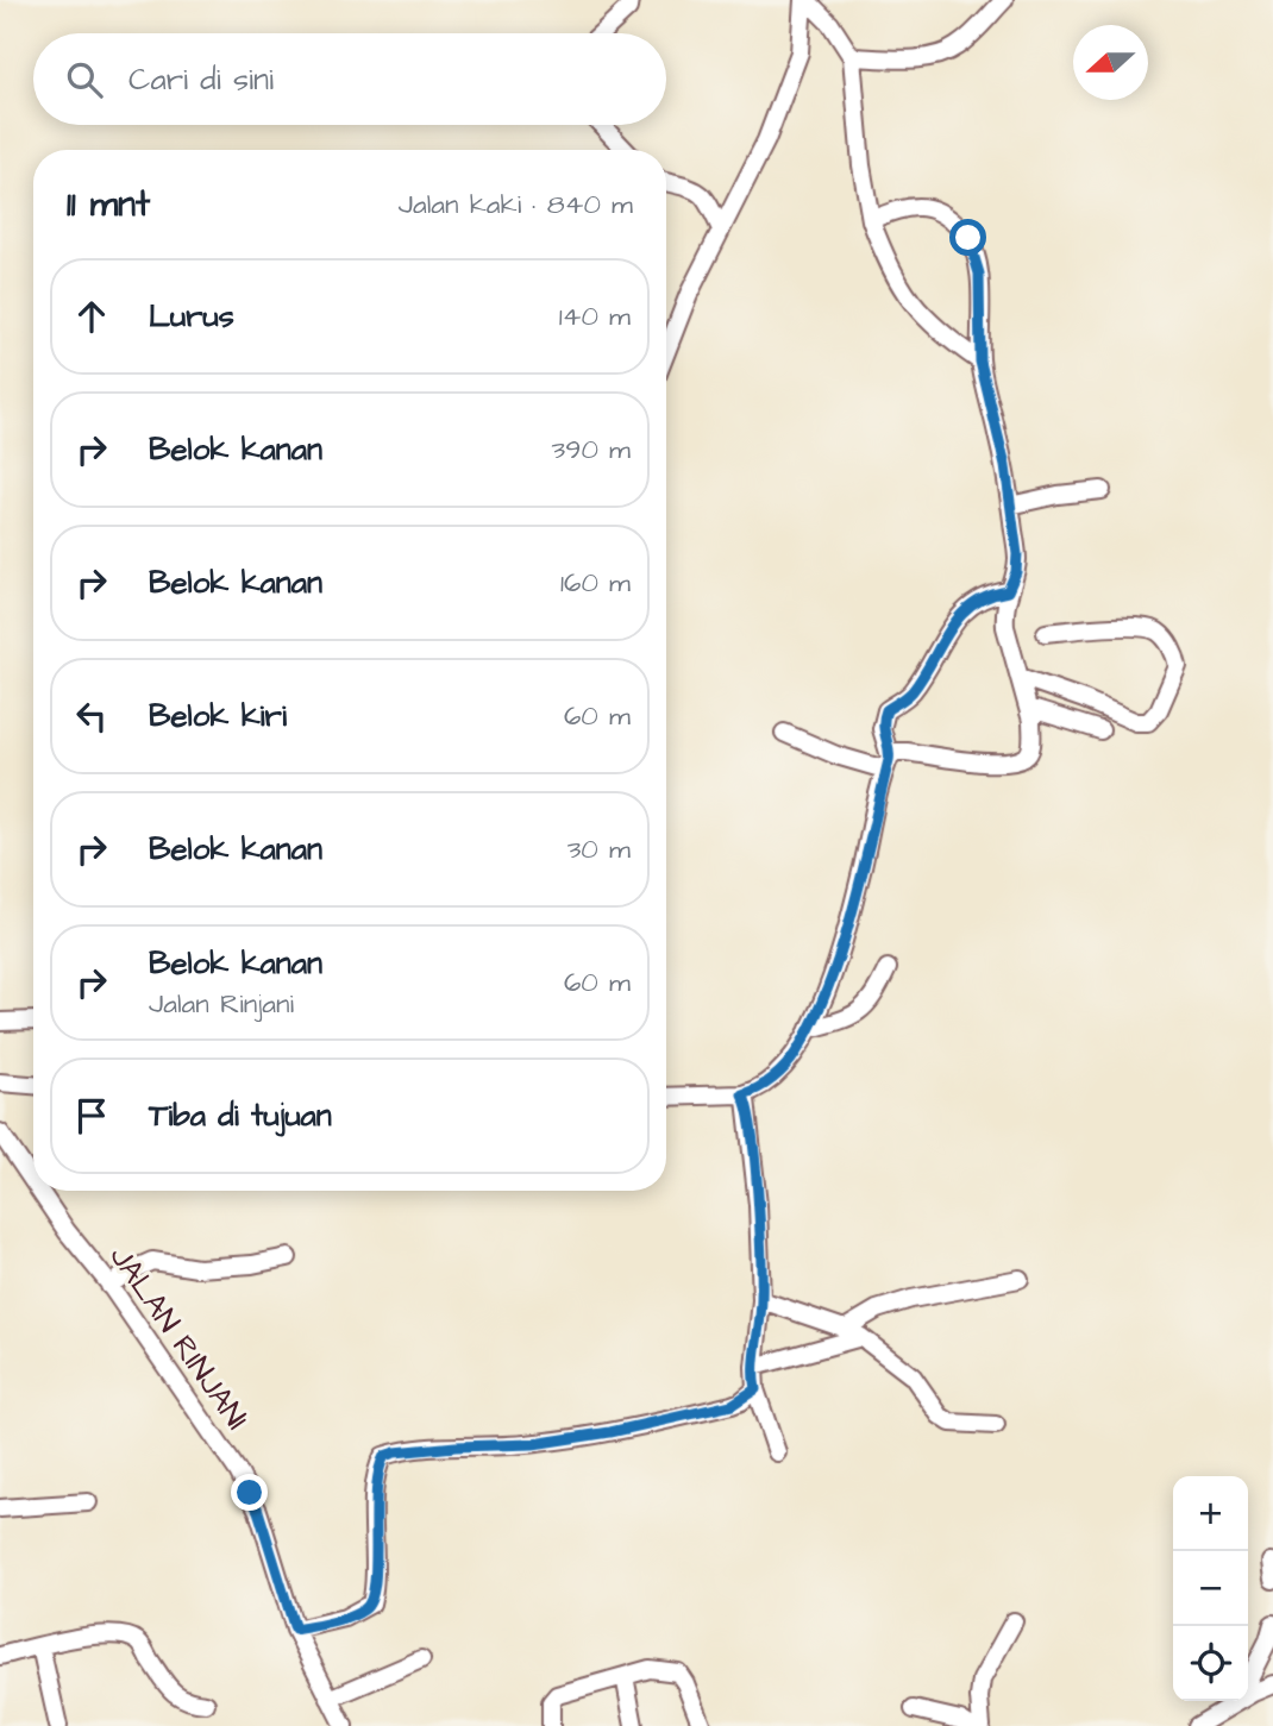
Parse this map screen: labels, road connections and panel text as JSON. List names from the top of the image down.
{
  "streets": {
    "street": ["JALAN RINJANI"]
  },
  "north": "left",
  "page": {
    "search": "Cari di sini",
    "heading": ["11 mnt", "Jalan kaki · 840 m"],
    "list": [
      ["Lurus", "140 m"],
      ["Belok kanan", "390 m"],
      ["Belok kanan", "160 m"],
      ["Belok kiri", "60 m"],
      ["Belok kanan", "30 m"],
      ["Belok kanan", "Jalan Rinjani", "60 m"],
      "Tiba di tujuan"
    ],
    "map_buttons": ["+", "−"]
  }
}
